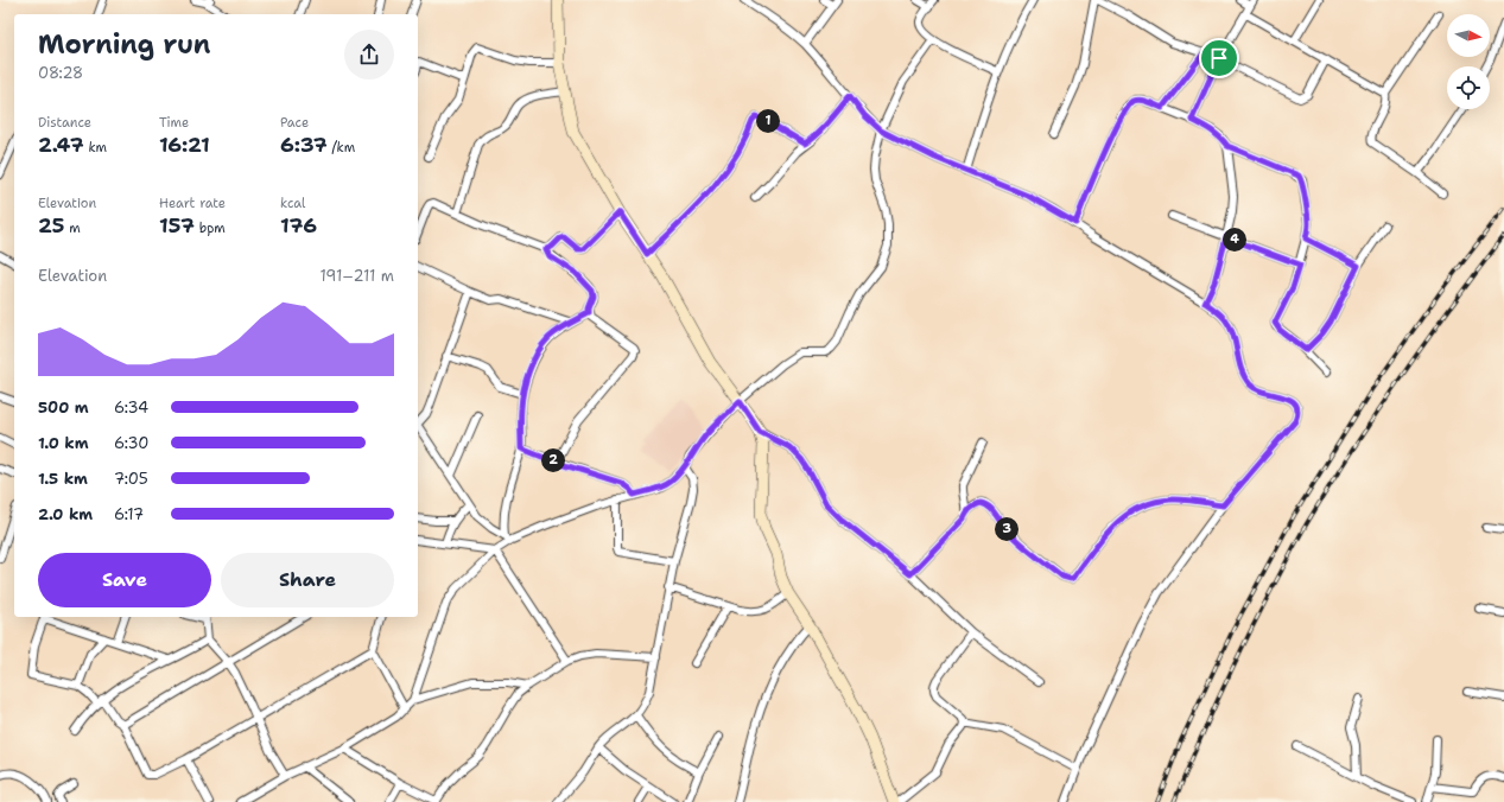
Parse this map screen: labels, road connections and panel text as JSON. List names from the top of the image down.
{
  "north": "right",
  "page": {
    "heading": ["Morning run", "08:28"],
    "stats": [
      ["Distance", "2.47 km"],
      ["Time", "16:21"],
      ["Pace", "6:37 /km"],
      ["Elevation", "25 m"],
      ["Heart rate", "157 bpm"],
      ["kcal", "176"]
    ],
    "pins": [
      "1",
      "4",
      "2",
      "3"
    ],
    "chart": ["Elevation", "191–211 m"],
    "list": [
      {
        "name": "500 m",
        "note": "6:34"
      },
      {
        "name": "1.0 km",
        "note": "6:30"
      },
      {
        "name": "1.5 km",
        "note": "7:05"
      },
      {
        "name": "2.0 km",
        "note": "6:17"
      }
    ],
    "buttons": ["Save", "Share"]
  }
}
